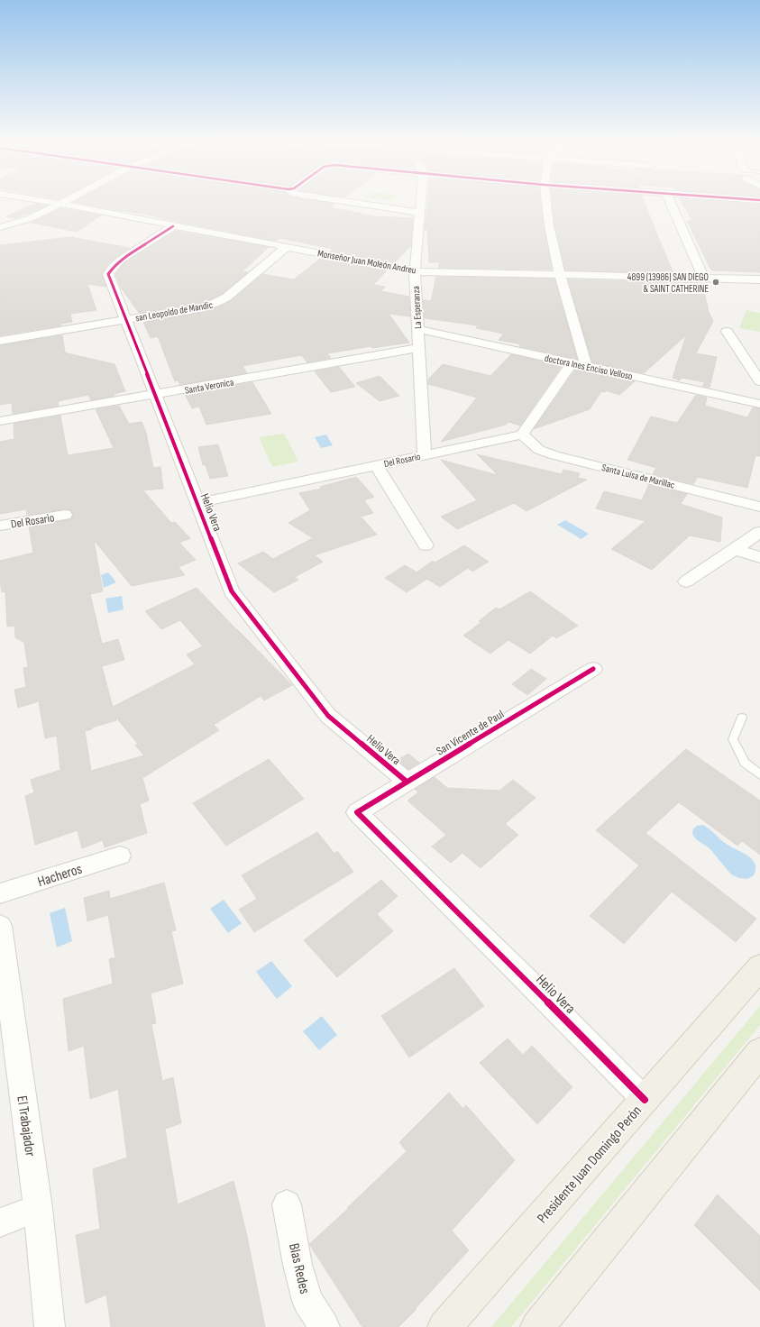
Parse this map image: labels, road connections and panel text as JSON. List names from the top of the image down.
{
  "streets": {
    "main road": ["Presidente Juan Domingo Perón"],
    "street": [
      "Monseñor Juan Moleón Andreu",
      "La Esperanza",
      "san Leopoldo de Mandic",
      "doctora Ines Enciso Velloso",
      "Santa Veronica",
      "Del Rosario",
      "Santa Luisa de Marillac",
      "Helio Vera",
      "San Vicente de Paul",
      "Hacheros",
      "El Trabajador",
      "Blas Redes"
    ]
  },
  "crossings": [
    ["Monseñor Juan Moleón Andreu", "La Esperanza"],
    ["Monseñor Juan Moleón Andreu", "san Leopoldo de Mandic"],
    ["Monseñor Juan Moleón Andreu", "Helio Vera"],
    ["La Esperanza", "doctora Ines Enciso Velloso"],
    ["La Esperanza", "Santa Veronica"],
    ["La Esperanza", "Del Rosario"],
    ["san Leopoldo de Mandic", "Helio Vera"],
    ["Santa Veronica", "Helio Vera"],
    ["Del Rosario", "Santa Luisa de Marillac"],
    ["Del Rosario", "Helio Vera"],
    ["Helio Vera", "San Vicente de Paul"],
    ["Helio Vera", "Presidente Juan Domingo Perón"]
  ],
  "places": ["4899 (13986) SAN DIEGO & SAINT CATHERINE"]
}
